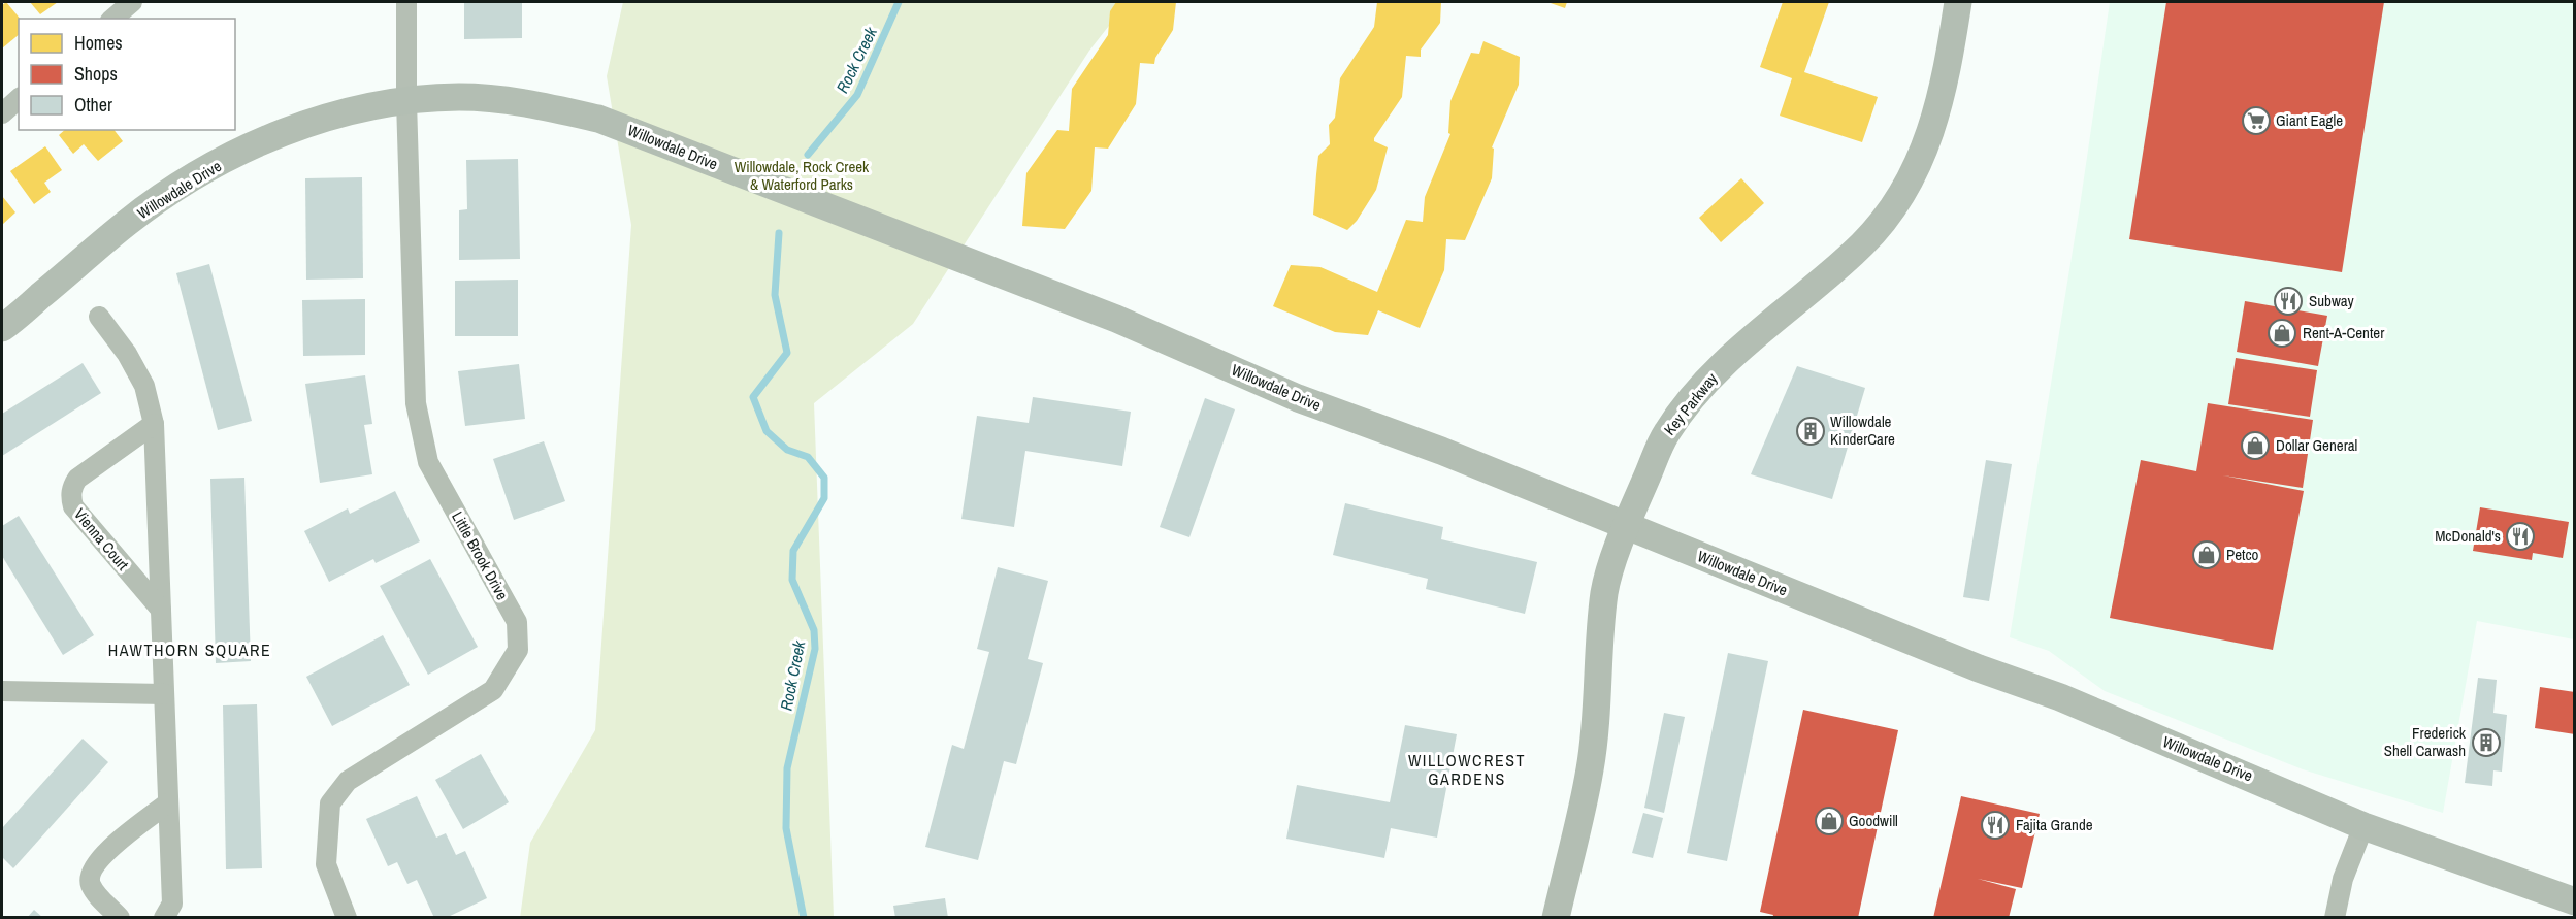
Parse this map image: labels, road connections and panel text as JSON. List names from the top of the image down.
{
  "streets": {
    "street": [
      "Willowdale Drive",
      "Key Parkway",
      "Vienna Court",
      "Little Brook Drive"
    ]
  },
  "crossings": [
    ["Willowdale Drive", "Key Parkway"],
    ["Willowdale Drive", "Little Brook Drive"]
  ],
  "districts": ["HAWTHORN SQUARE", "WILLOWCREST GARDENS"],
  "water": ["Rock Creek"],
  "parks": ["Willowdale, Rock Creek & Waterford Parks"],
  "places": {
    "supermarket": ["Giant Eagle"],
    "restaurant": ["Subway", "McDonald's", "Fajita Grande"],
    "shop": [
      "Rent-A-Center",
      "Dollar General",
      "Petco",
      "Goodwill"
    ],
    "building": ["Willowdale KinderCare", "Frederick Shell Carwash"]
  },
  "legend": ["Homes", "Shops", "Other"]
}
